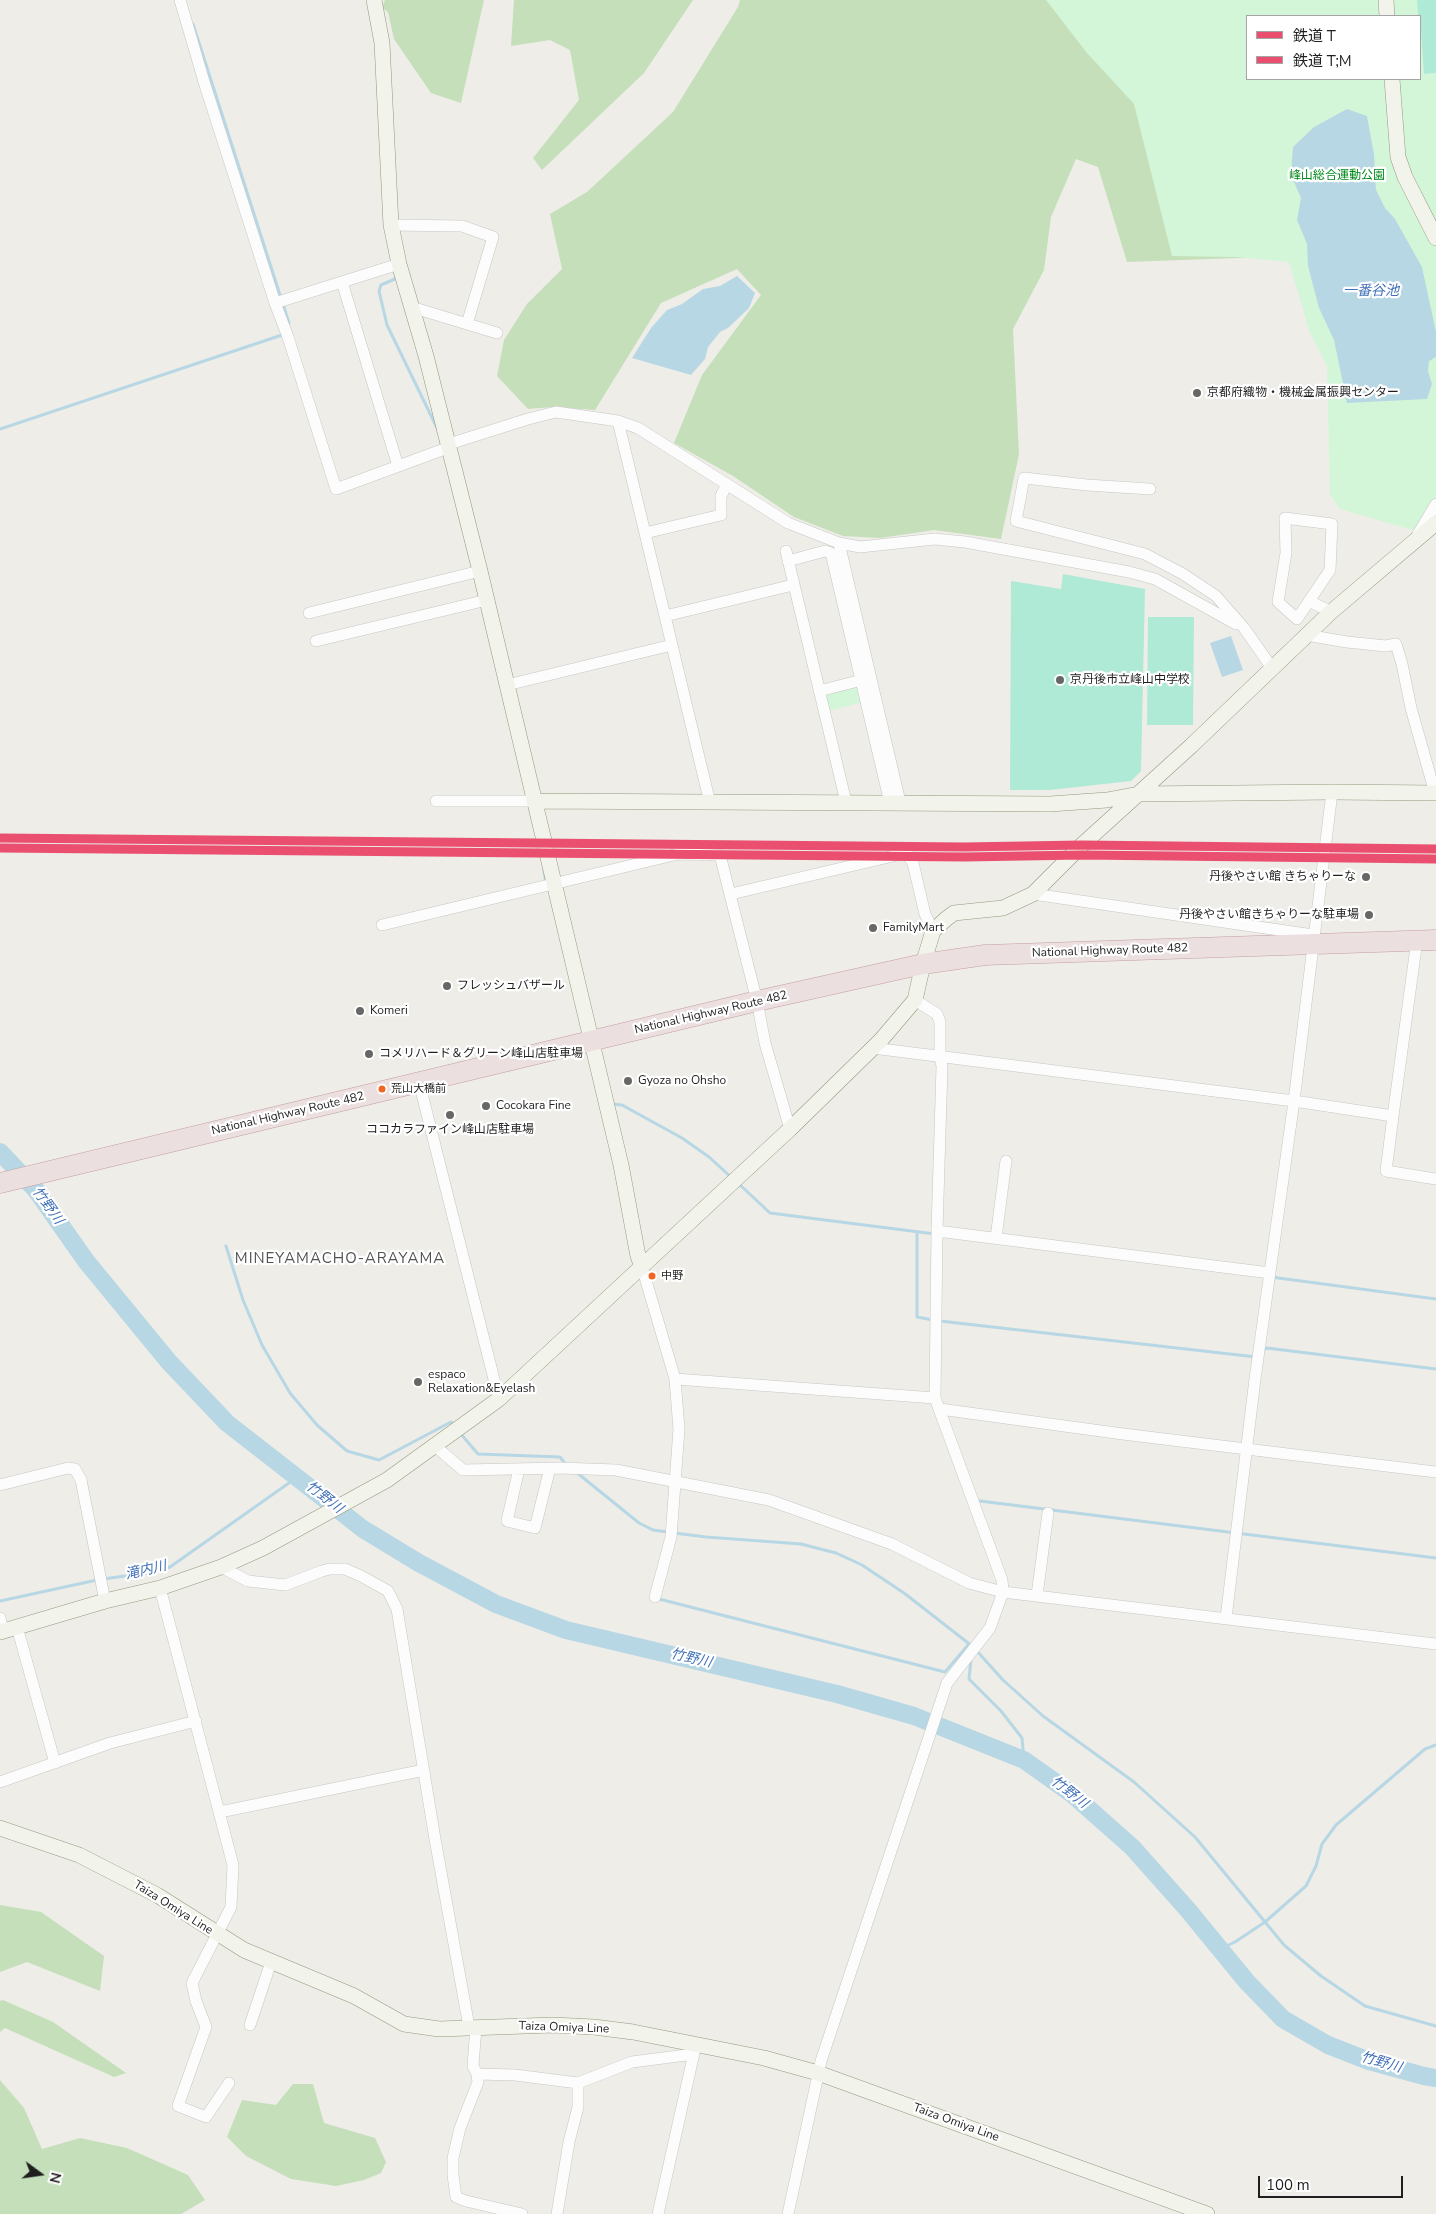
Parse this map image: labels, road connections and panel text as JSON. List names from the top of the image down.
{
  "streets": {
    "highway": ["National Highway Route 482"],
    "street": ["Taiza Omiya Line"]
  },
  "districts": ["MINEYAMACHO-ARAYAMA"],
  "water": ["一番谷池", "竹野川", "滝内川"],
  "parks": ["峰山総合運動公園"],
  "places": [
    "京都府織物・機械金属振興センター",
    "京丹後市立峰山中学校",
    "丹後やさい館 きちゃりーな",
    "丹後やさい館きちゃりーな駐車場",
    "FamilyMart",
    "フレッシュバザール",
    "Komeri",
    "コメリハード＆グリーン峰山店駐車場",
    "Gyoza no Ohsho",
    "荒山大橋前",
    "Cocokara Fine",
    "ココカラファイン峰山店駐車場",
    "中野",
    "espaco Relaxation&Eyelash"
  ],
  "lines": ["rail line T", "rail line T;M"],
  "legend": ["鉄道 T", "鉄道 T;M"],
  "scale_bar": "100 m",
  "north": "right"
}
